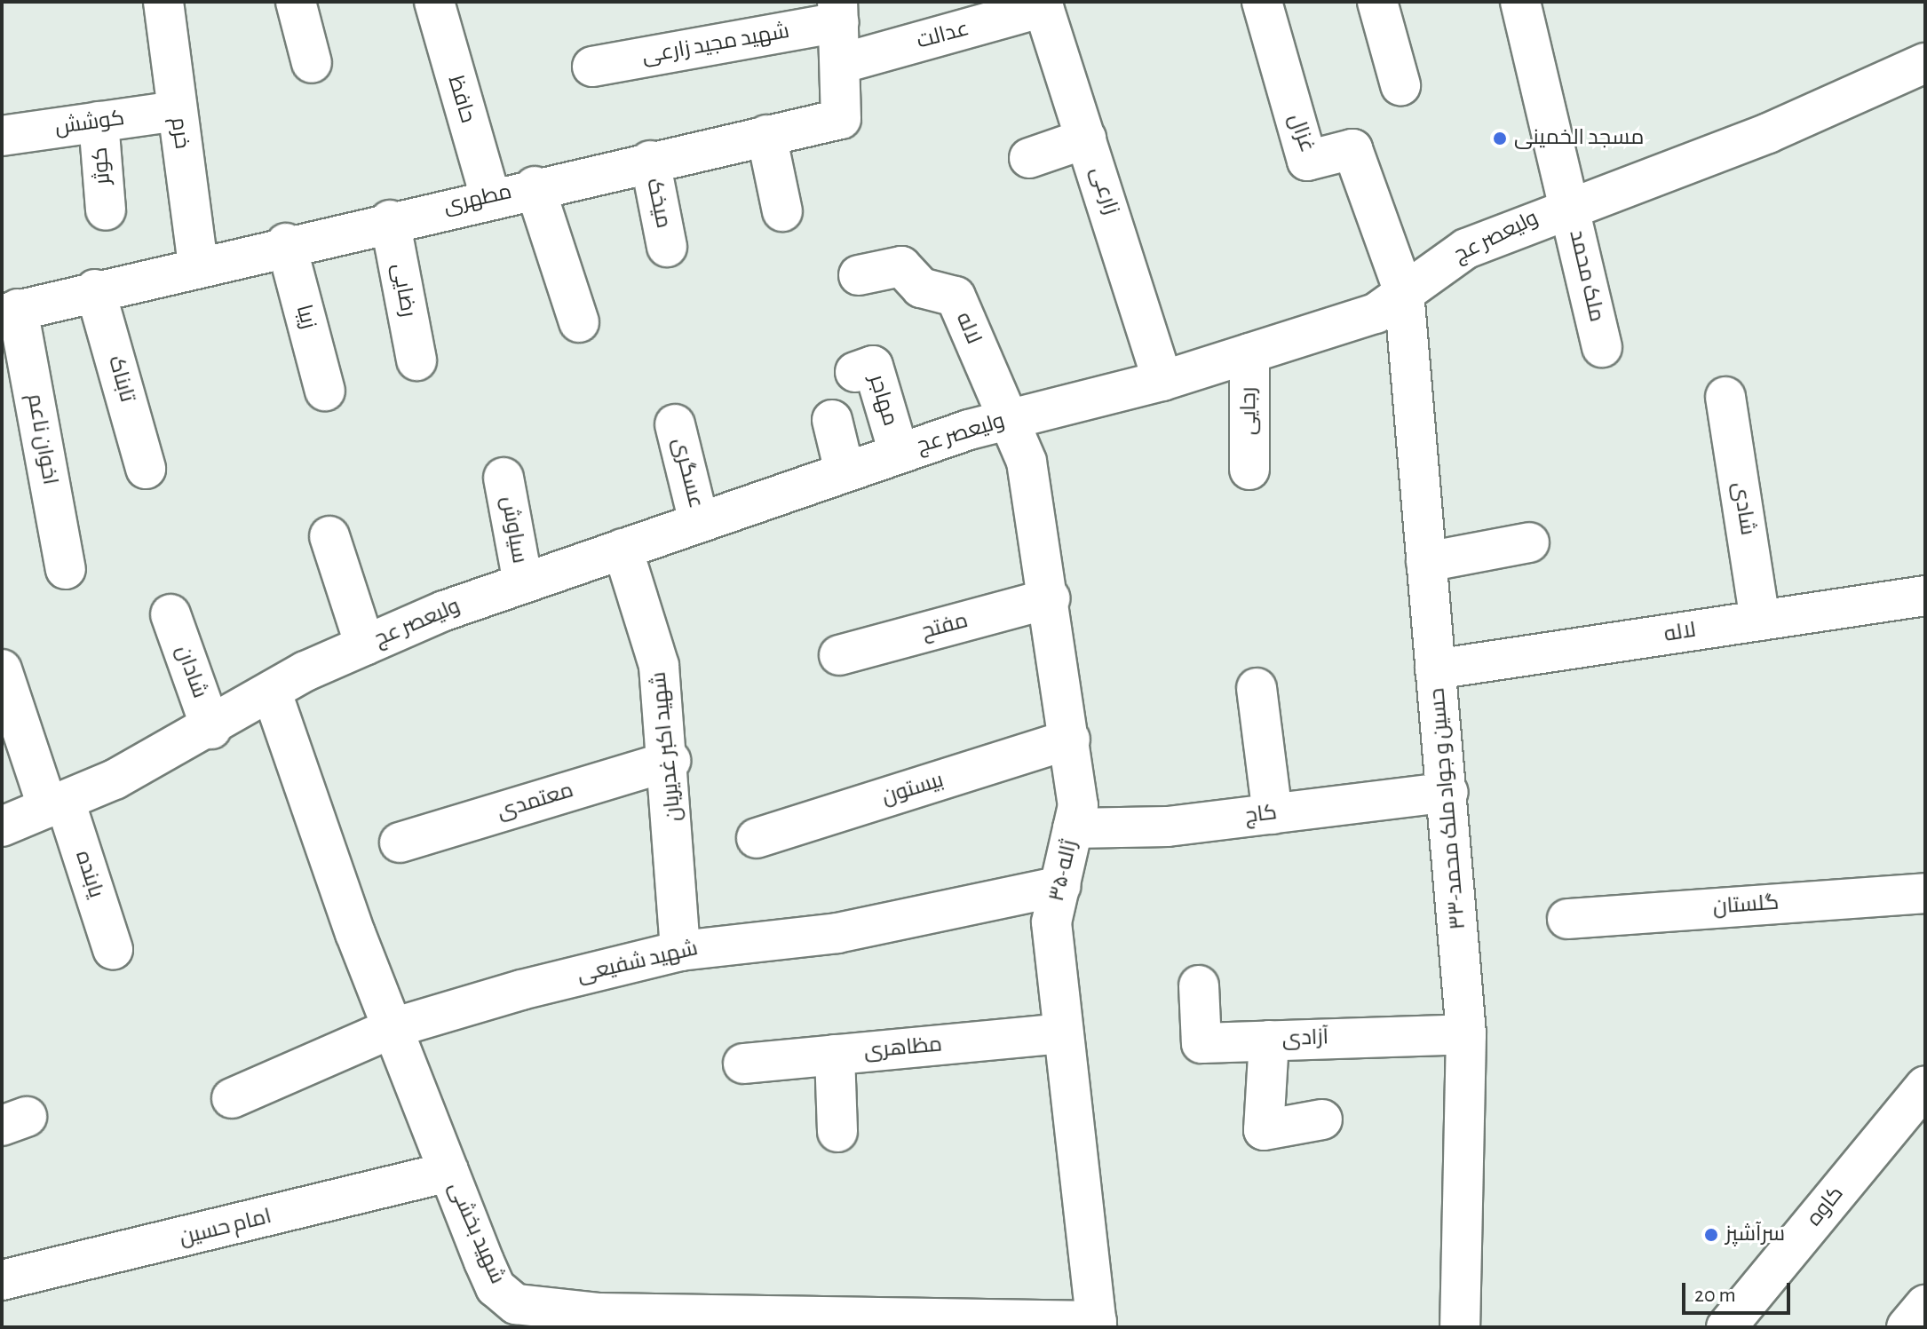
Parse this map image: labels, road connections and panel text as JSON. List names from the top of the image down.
{
  "streets": {
    "street": [
      "عدالت",
      "شهید مجید زارعی",
      "حافظ",
      "کوشش",
      "خرم",
      "غزال",
      "کوثر",
      "زارعی",
      "مطهری",
      "میخک",
      "ولیعصر عج",
      "ملک محمد",
      "رضایی",
      "زیبا",
      "لاله",
      "تابناک",
      "مهاجر",
      "رجایی",
      "اخوان ناعم",
      "عسگری",
      "شادی",
      "سیاوش",
      "مفتح",
      "شادان",
      "شهید اکبر غدیریان",
      "بیستون",
      "معتمدی",
      "۳۳-حسین و جواد ملک محمد",
      "کاج",
      "۳۵-ژاله",
      "یابنده",
      "گلستان",
      "شهید شفیعی",
      "آزادی",
      "مظاهری",
      "کاوه",
      "امام حسین",
      "شهید بخشی"
    ]
  },
  "crossings": [
    ["عدالت", "زارعی"],
    ["عدالت", "مطهری"],
    ["شهید مجید زارعی", "مطهری"],
    ["حافظ", "مطهری"],
    ["کوشش", "خرم"],
    ["کوشش", "کوثر"],
    ["خرم", "مطهری"],
    ["غزال", "ولیعصر عج"],
    ["غزال", "۳۳-حسین و جواد ملک محمد"],
    ["زارعی", "ولیعصر عج"],
    ["مطهری", "میخک"],
    ["مطهری", "رضایی"],
    ["مطهری", "زیبا"],
    ["مطهری", "تابناک"],
    ["مطهری", "اخوان ناعم"],
    ["ولیعصر عج", "ملک محمد"],
    ["ولیعصر عج", "لاله"],
    ["ولیعصر عج", "مهاجر"],
    ["ولیعصر عج", "رجایی"],
    ["ولیعصر عج", "عسگری"],
    ["ولیعصر عج", "سیاوش"],
    ["ولیعصر عج", "شادان"],
    ["ولیعصر عج", "شهید اکبر غدیریان"],
    ["ولیعصر عج", "۳۳-حسین و جواد ملک محمد"],
    ["ولیعصر عج", "۳۵-ژاله"],
    ["ولیعصر عج", "یابنده"],
    ["ولیعصر عج", "شهید بخشی"],
    ["لاله", "شادی"],
    ["لاله", "۳۳-حسین و جواد ملک محمد"],
    ["لاله", "۳۵-ژاله"],
    ["مفتح", "۳۵-ژاله"],
    ["شهید اکبر غدیریان", "معتمدی"],
    ["شهید اکبر غدیریان", "شهید شفیعی"],
    ["بیستون", "۳۵-ژاله"],
    ["۳۳-حسین و جواد ملک محمد", "کاج"],
    ["۳۳-حسین و جواد ملک محمد", "آزادی"],
    ["کاج", "۳۵-ژاله"],
    ["۳۵-ژاله", "شهید شفیعی"],
    ["۳۵-ژاله", "مظاهری"],
    ["۳۵-ژاله", "شهید بخشی"],
    ["شهید شفیعی", "شهید بخشی"],
    ["امام حسین", "شهید بخشی"]
  ],
  "places": ["مسجد الخمینی", "سرآشپز"],
  "scale_bar": "20 m"
}
